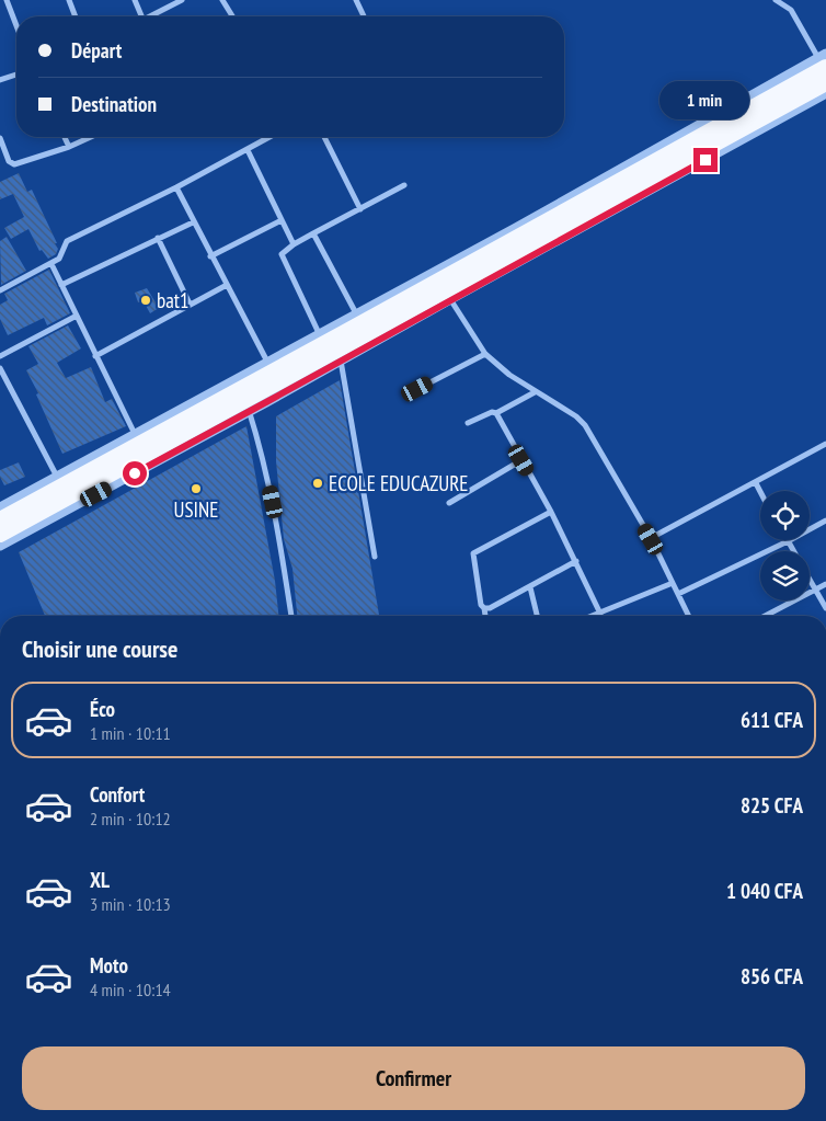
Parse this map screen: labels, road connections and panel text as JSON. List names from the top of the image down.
{
  "places": ["bat1", "ECOLE EDUCAZURE", "USINE"],
  "page": {
    "banner": ["Départ", "Destination"],
    "bubble": "1 min",
    "heading": "Choisir une course",
    "list": [
      {
        "name": "Éco",
        "note": "1 min · 10:11",
        "value": "611 CFA"
      },
      {
        "name": "Confort",
        "note": "2 min · 10:12",
        "value": "825 CFA"
      },
      {
        "name": "XL",
        "note": "3 min · 10:13",
        "value": "1 040 CFA"
      },
      {
        "name": "Moto",
        "note": "4 min · 10:14",
        "value": "856 CFA"
      }
    ],
    "buttons": "Confirmer"
  }
}
